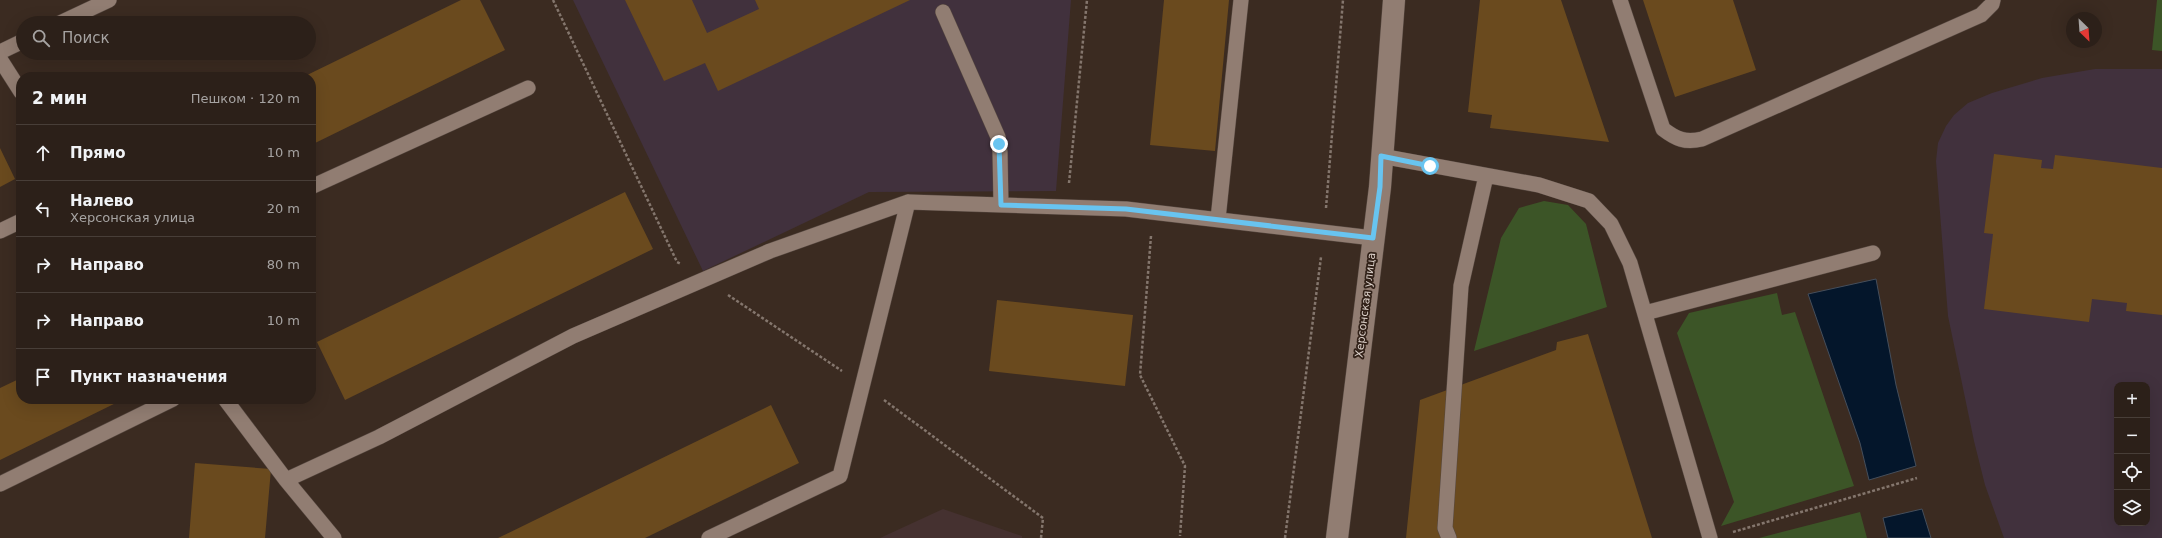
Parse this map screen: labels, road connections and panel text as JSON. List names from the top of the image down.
{
  "streets": {
    "street": ["Херсонская улица"]
  },
  "north": "bottom right",
  "page": {
    "search": "Поиск",
    "heading": ["2 мин", "Пешком · 120 m"],
    "list": [
      ["Прямо", "10 m"],
      ["Налево", "Херсонская улица", "20 m"],
      ["Направо", "80 m"],
      ["Направо", "10 m"],
      "Пункт назначения"
    ],
    "map_buttons": ["+", "−"]
  }
}
